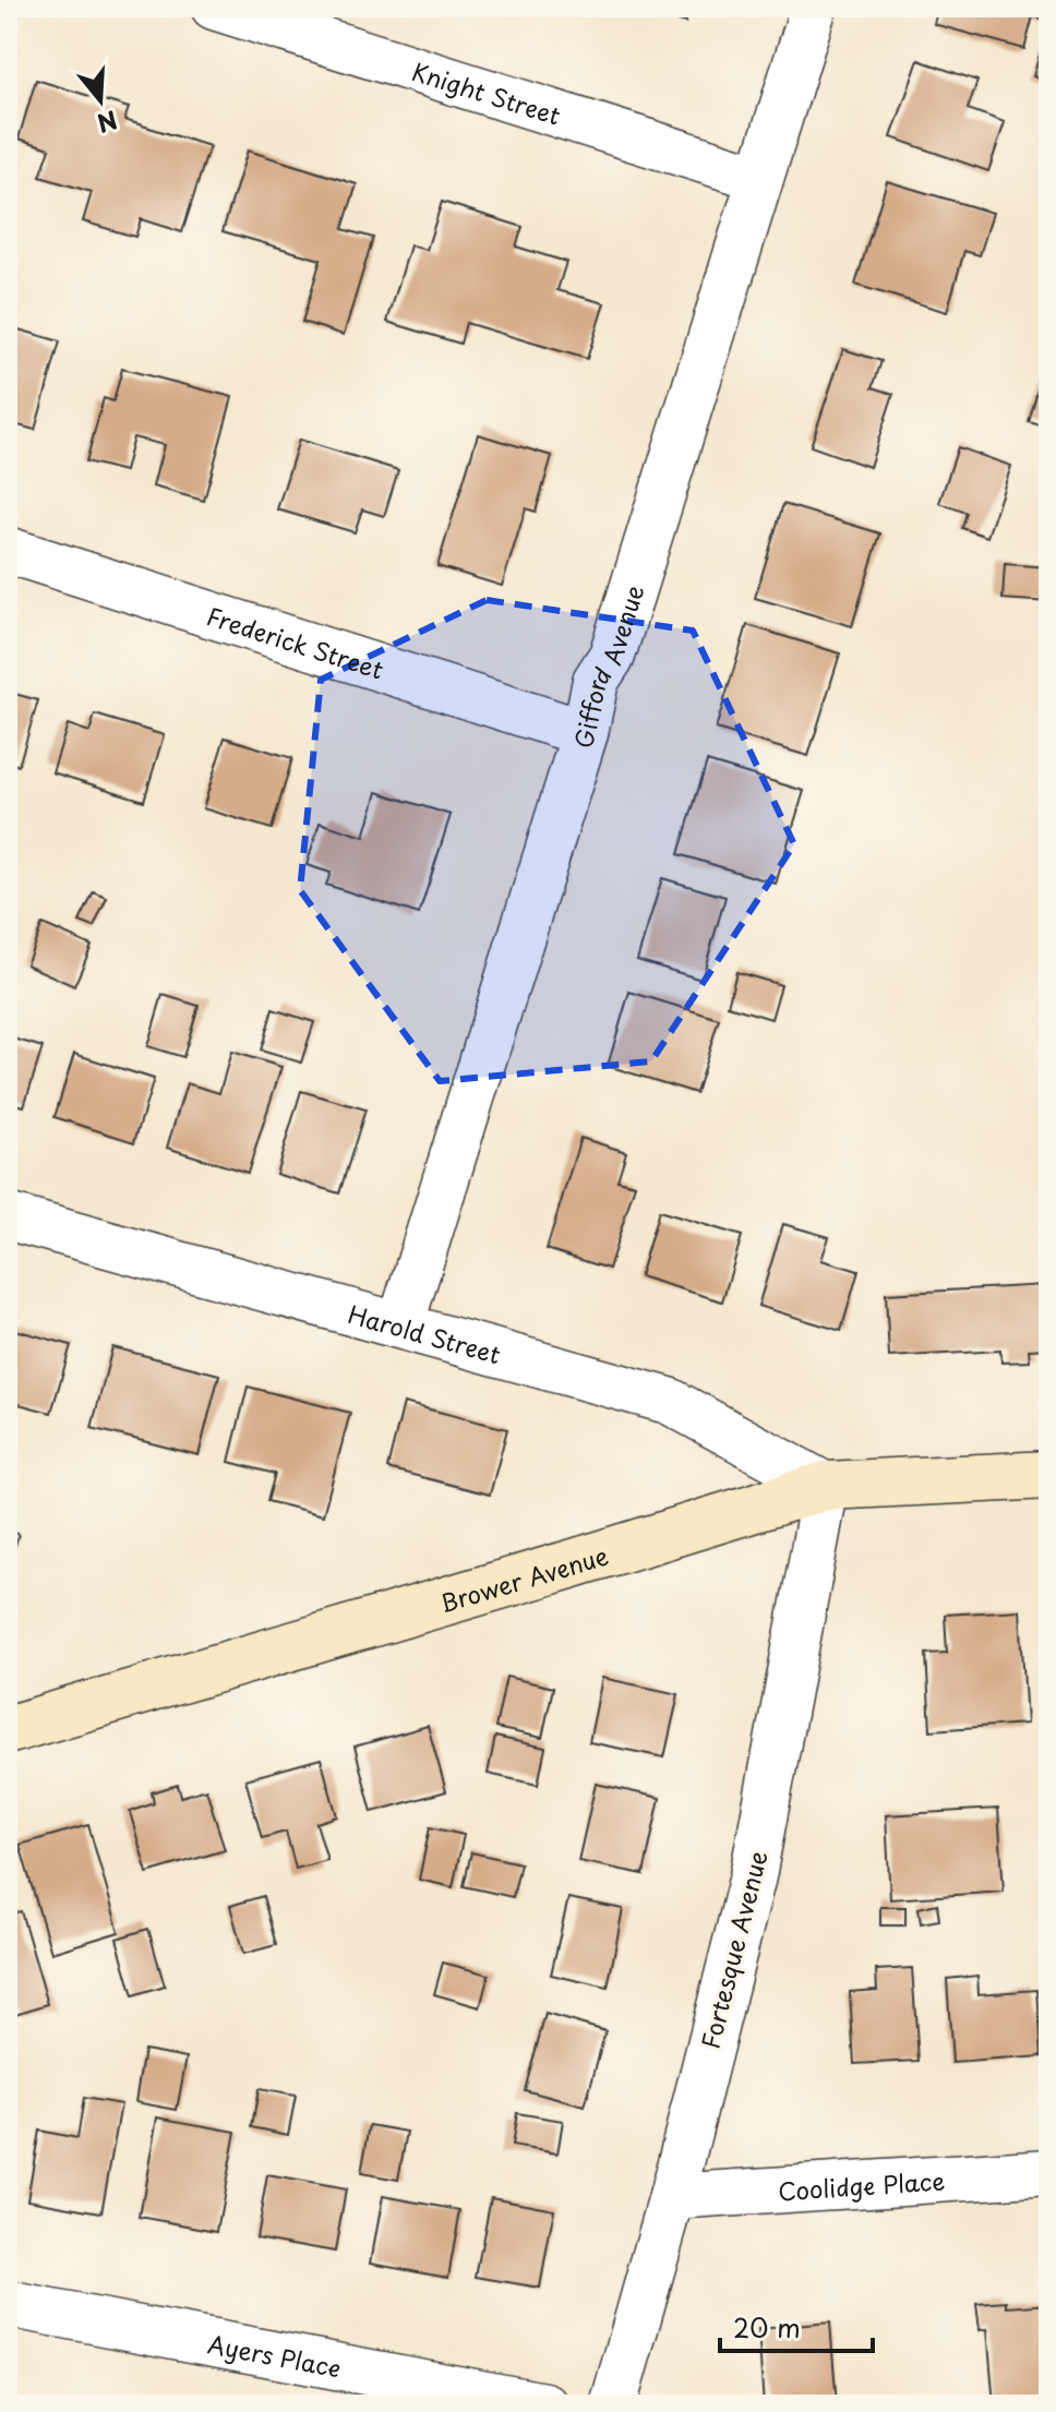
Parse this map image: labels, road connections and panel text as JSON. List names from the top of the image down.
{
  "streets": {
    "main road": ["Brower Avenue"],
    "street": [
      "Knight Street",
      "Frederick Street",
      "Gifford Avenue",
      "Harold Street",
      "Fortesque Avenue",
      "Coolidge Place",
      "Ayers Place"
    ]
  },
  "crossings": [
    ["Knight Street", "Gifford Avenue"],
    ["Frederick Street", "Gifford Avenue"],
    ["Gifford Avenue", "Harold Street"],
    ["Harold Street", "Brower Avenue"],
    ["Harold Street", "Fortesque Avenue"],
    ["Brower Avenue", "Fortesque Avenue"],
    ["Fortesque Avenue", "Coolidge Place"]
  ],
  "scale_bar": "20 m",
  "north": "bottom"
}
